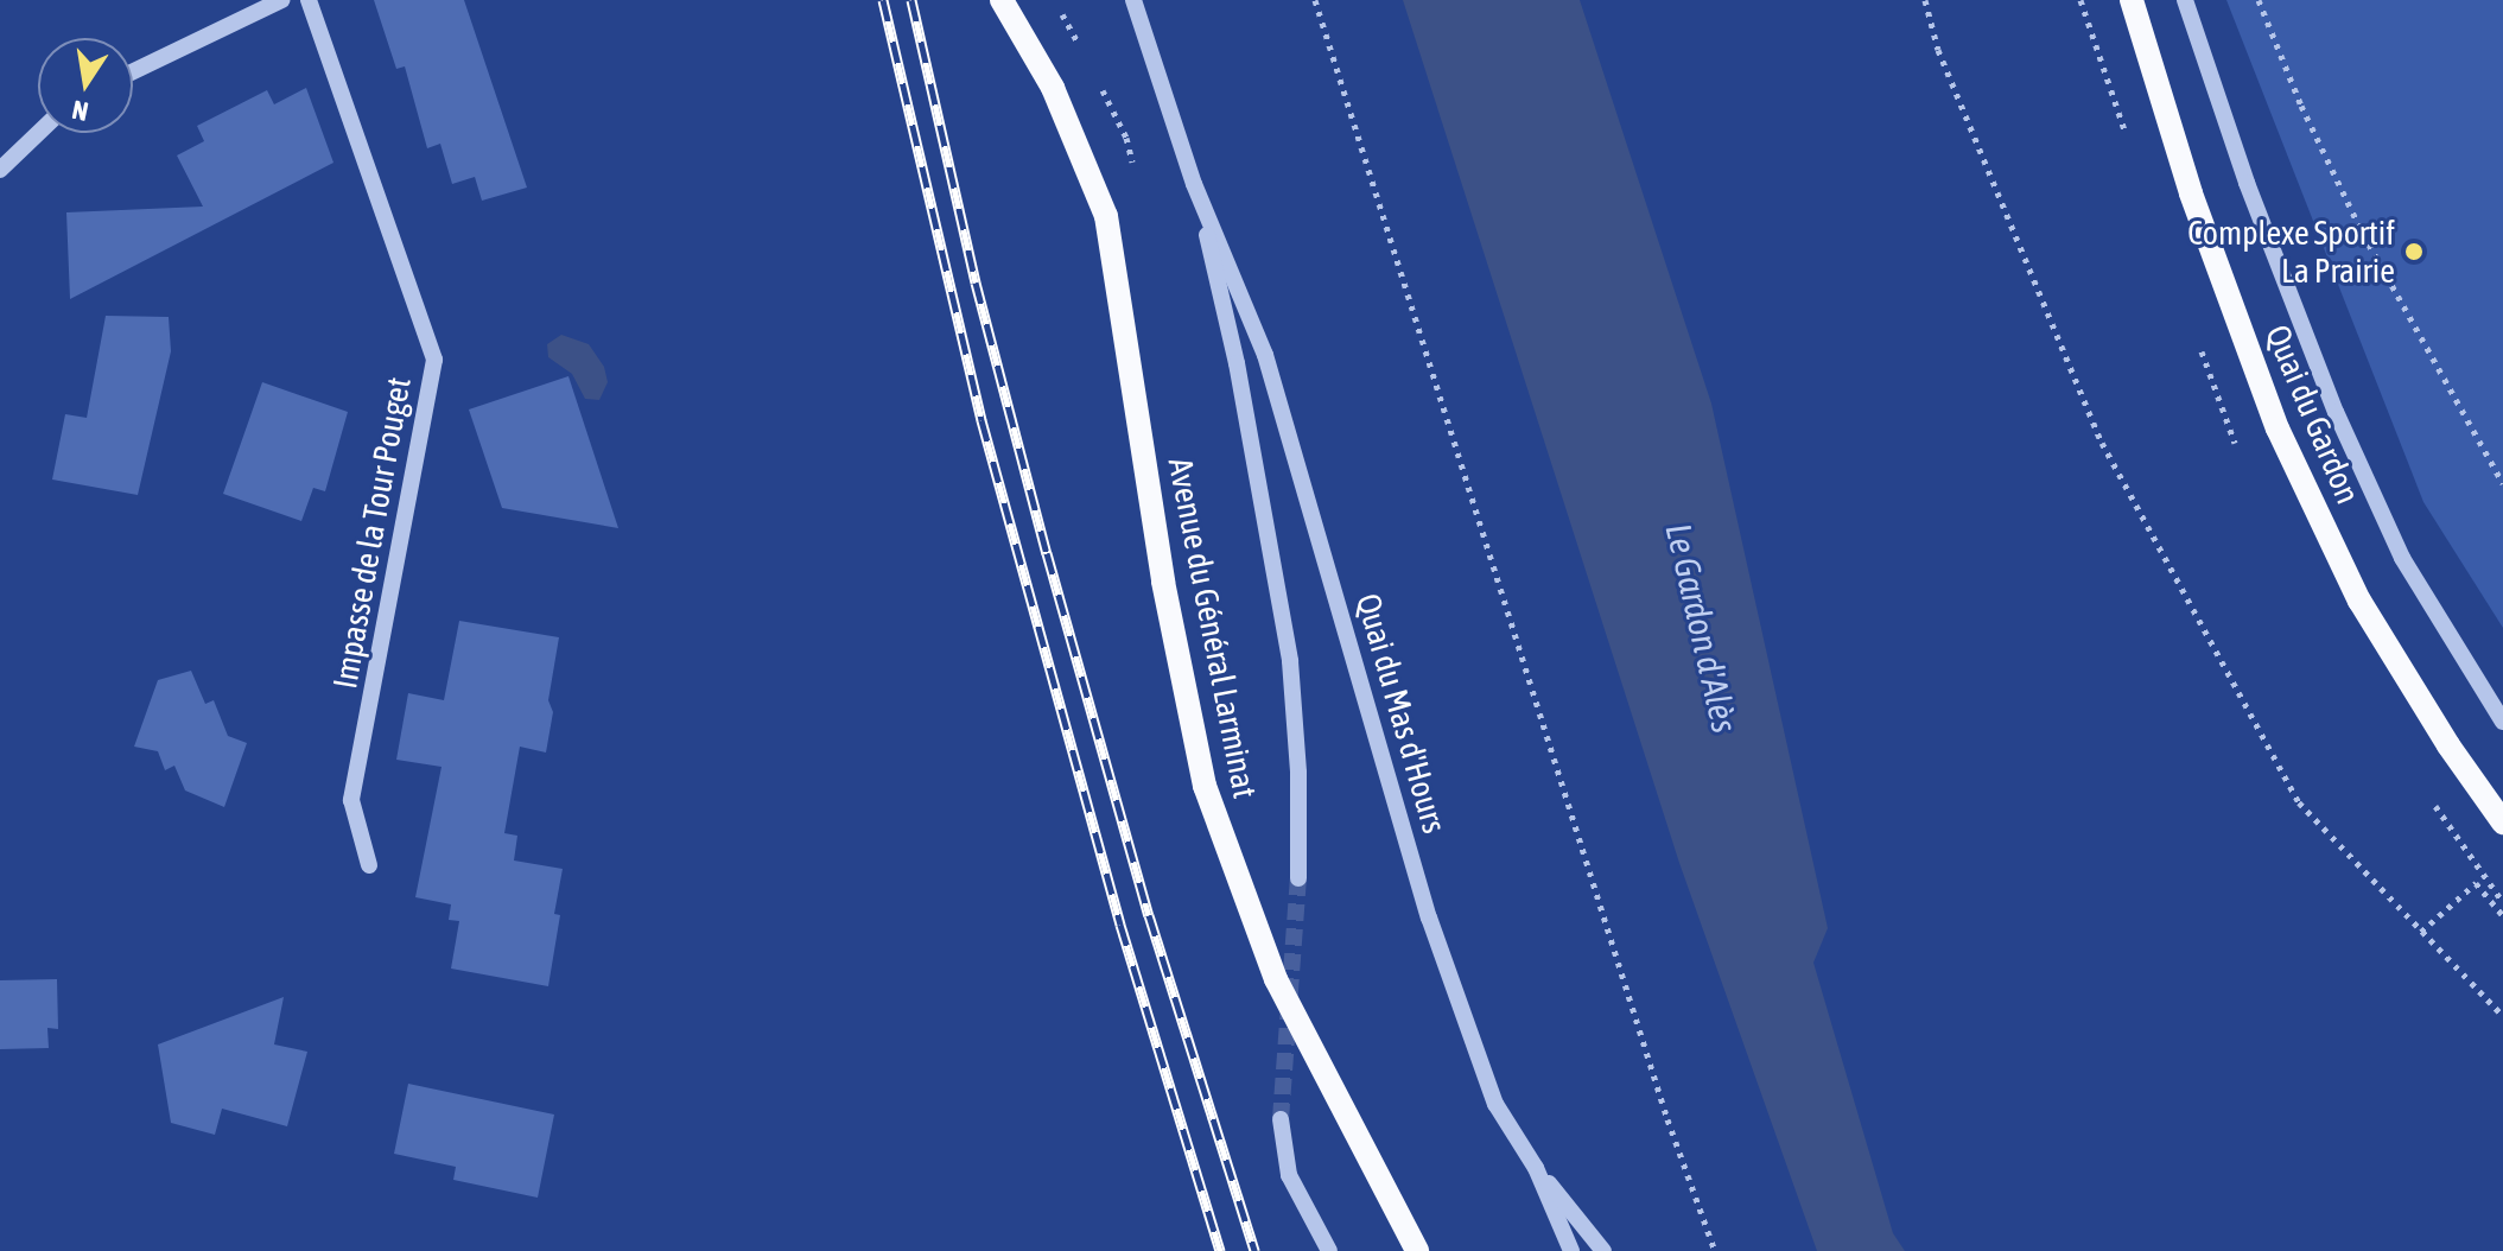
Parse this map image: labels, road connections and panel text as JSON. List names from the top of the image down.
{
  "streets": {
    "main road": ["Quai du Gardon", "Avenue du Général Larminat"],
    "street": ["Impasse de la Tour Pouget", "Quai du Mas d'Hours"]
  },
  "water": ["Le Gardon d'Alès"],
  "places": ["Complexe Sportif La Prairie"],
  "north": "bottom"
}
